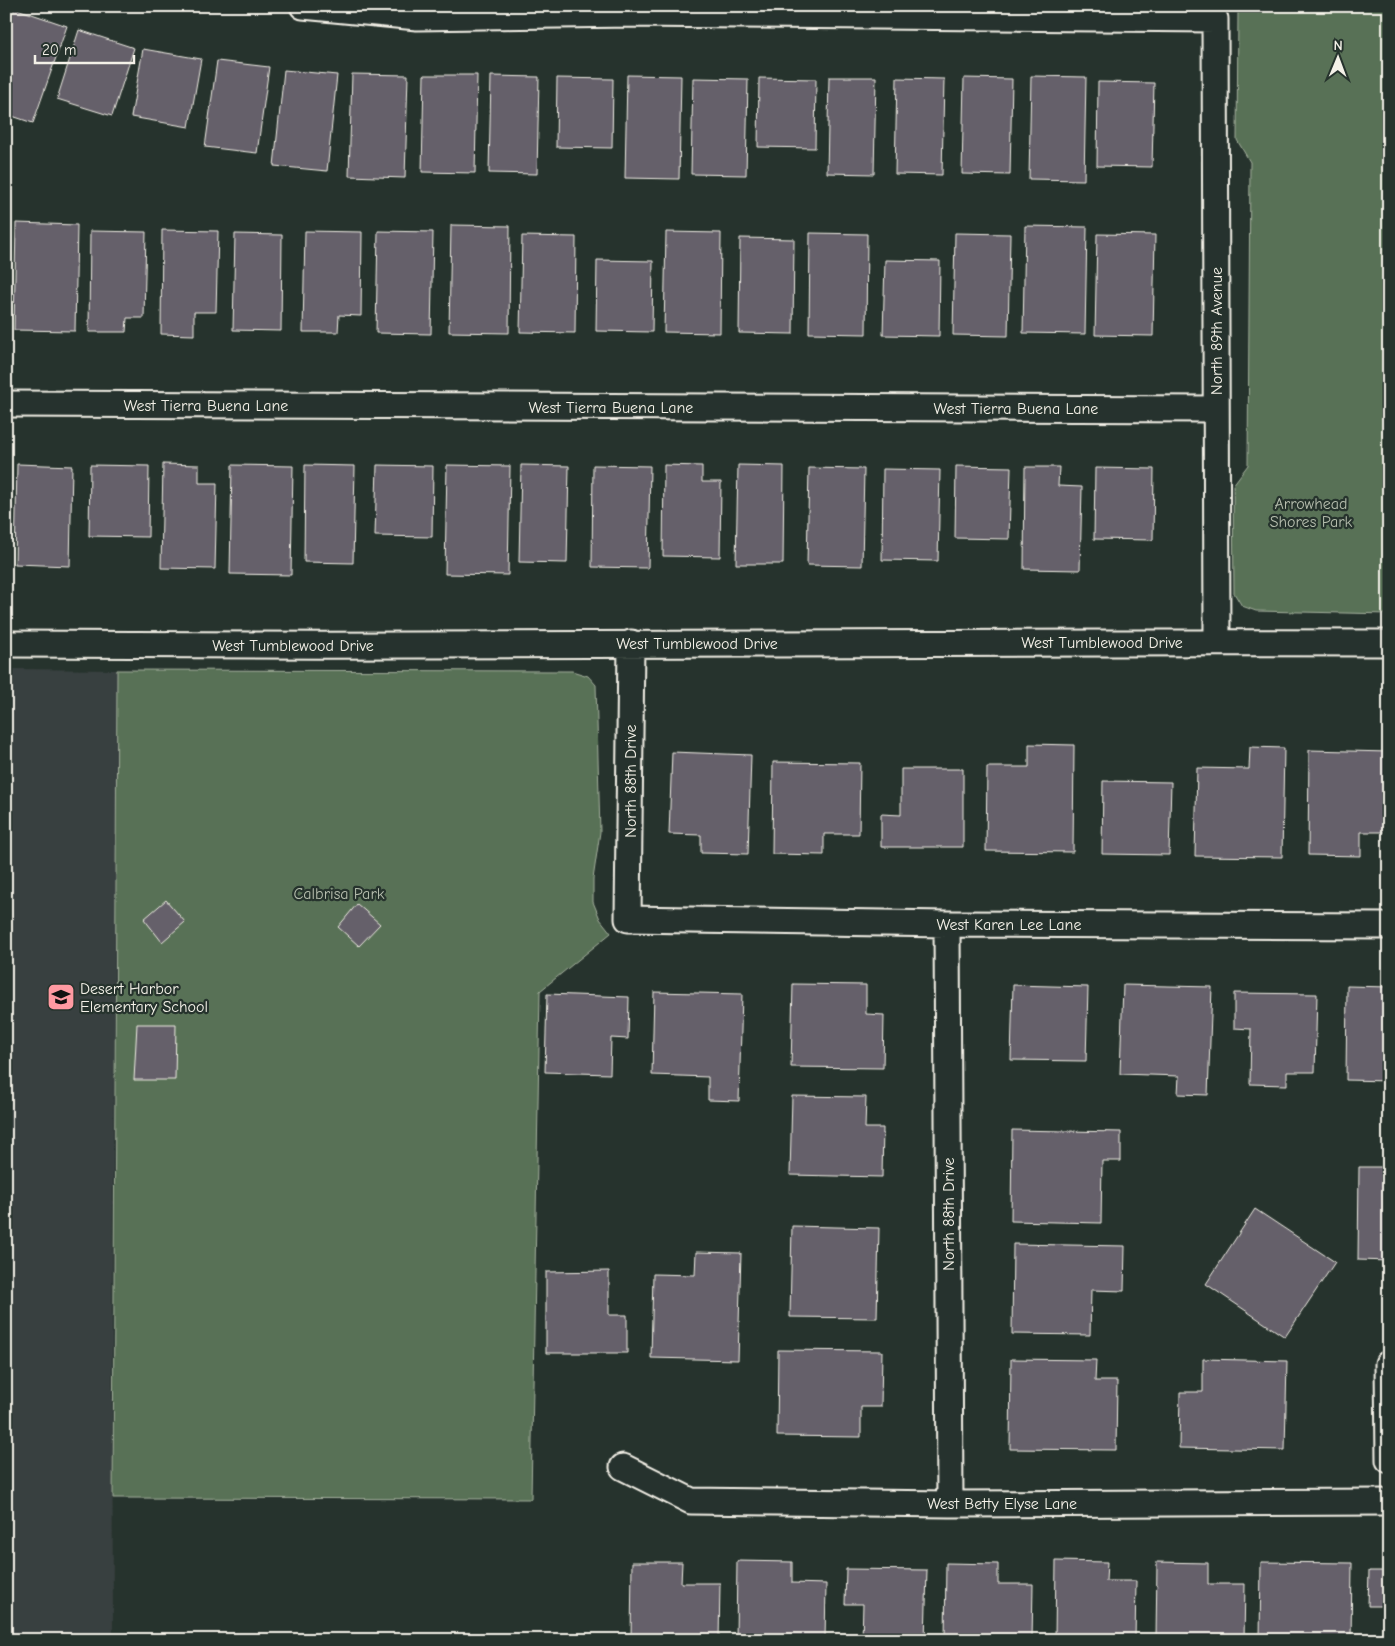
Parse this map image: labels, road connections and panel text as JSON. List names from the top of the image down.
{
  "streets": {
    "street": [
      "North 89th Avenue",
      "West Tierra Buena Lane",
      "West Tumblewood Drive",
      "North 88th Drive",
      "West Karen Lee Lane",
      "West Betty Elyse Lane"
    ]
  },
  "crossings": [
    ["North 89th Avenue", "West Tierra Buena Lane"],
    ["North 89th Avenue", "West Tumblewood Drive"],
    ["West Tumblewood Drive", "North 88th Drive"],
    ["North 88th Drive", "West Karen Lee Lane"],
    ["North 88th Drive", "West Betty Elyse Lane"]
  ],
  "parks": ["Arrowhead Shores Park", "Calbrisa Park"],
  "places": {
    "school or university": ["Desert Harbor Elementary School"]
  },
  "scale_bar": "20 m",
  "north": "top"
}
